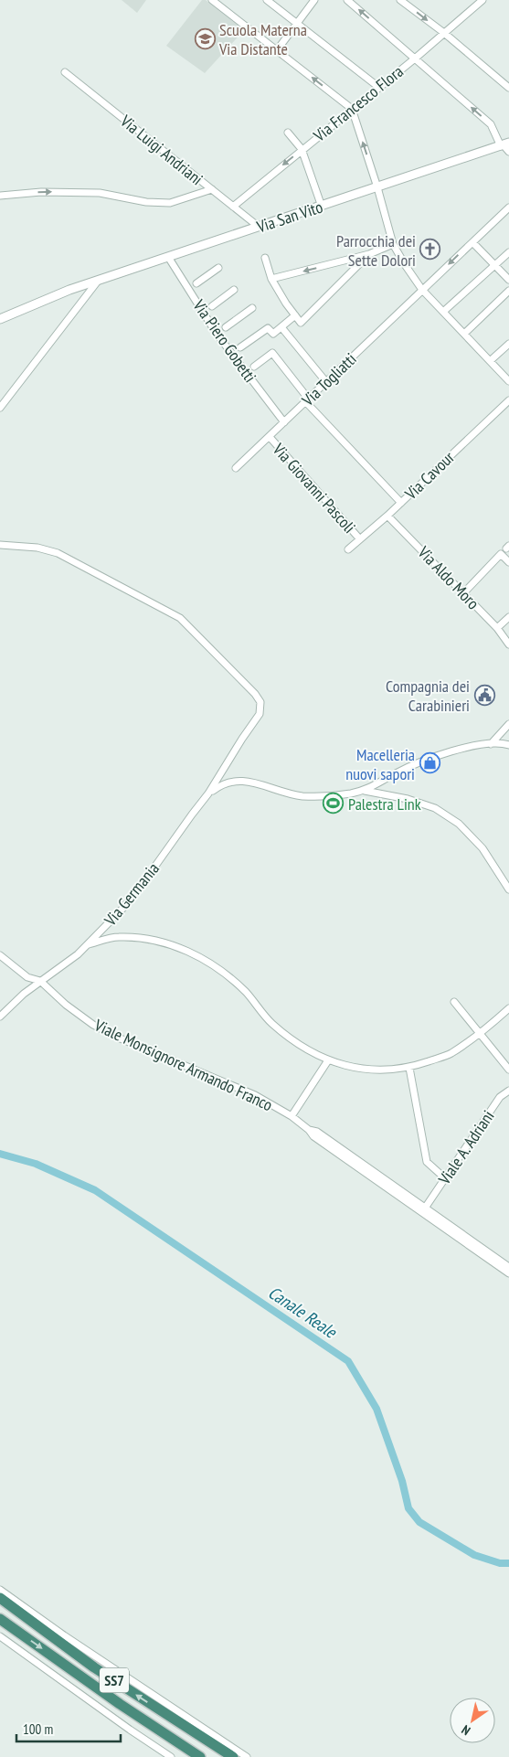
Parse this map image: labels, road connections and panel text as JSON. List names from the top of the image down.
{
  "streets": {
    "highway": ["SS7"],
    "street": [
      "Via Francesco Flora",
      "Via Luigi Andriani",
      "Via San Vito",
      "Via Piero Gobetti",
      "Via Togliatti",
      "Via Cavour",
      "Via Giovanni Pascoli",
      "Via Aldo Moro",
      "Via Germania",
      "Viale Monsignore Armando Franco",
      "Viale A. Adriani"
    ]
  },
  "crossings": [
    ["Via Francesco Flora", "Via Luigi Andriani"],
    ["Via Luigi Andriani", "Via San Vito"],
    ["Via San Vito", "Via Piero Gobetti"],
    ["Via Piero Gobetti", "Via Togliatti"],
    ["Via Togliatti", "Via Giovanni Pascoli"],
    ["Via Cavour", "Via Giovanni Pascoli"],
    ["Via Cavour", "Via Aldo Moro"],
    ["Via Germania", "Viale Monsignore Armando Franco"],
    ["Viale Monsignore Armando Franco", "Viale A. Adriani"]
  ],
  "water": ["Canale Reale"],
  "places": {
    "school or university": ["Scuola Materna Via Distante"],
    "church": ["Parrocchia dei Sette Dolori"],
    "public building": ["Compagnia dei Carabinieri"],
    "shop": ["Macelleria nuovi sapori"],
    "sports": ["Palestra Link"]
  },
  "scale_bar": "100 m",
  "north": "bottom left"
}
